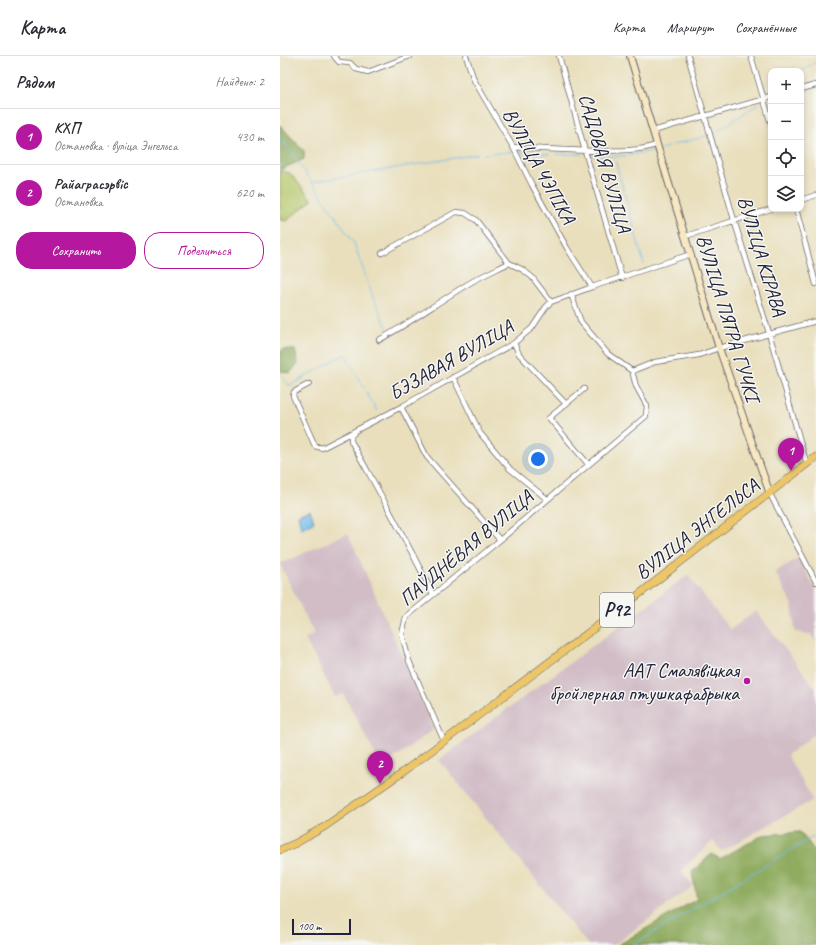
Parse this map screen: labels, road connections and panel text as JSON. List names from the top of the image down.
{
  "streets": {
    "main road": ["ВУЛІЦА ЭНГЕЛЬСА", "Р92"],
    "street": [
      "САДОВАЯ ВУЛІЦА",
      "ВУЛІЦА ЧЭПІКА",
      "ВУЛІЦА КІРАВА",
      "ВУЛІЦА ПЯТРА ГУЧКІ",
      "БЭЗАВАЯ ВУЛІЦА",
      "ПАЎДНЁВАЯ ВУЛІЦА"
    ]
  },
  "crossings": [
    ["ВУЛІЦА КІРАВА", "ВУЛІЦА ЭНГЕЛЬСА"],
    ["ВУЛІЦА ПЯТРА ГУЧКІ", "ВУЛІЦА ЭНГЕЛЬСА"],
    ["ВУЛІЦА ЭНГЕЛЬСА", "ПАЎДНЁВАЯ ВУЛІЦА"],
    ["ВУЛІЦА ЭНГЕЛЬСА", "Р92"],
    ["ПАЎДНЁВАЯ ВУЛІЦА", "Р92"]
  ],
  "places": ["ААТ Смалявіцкая бройлерная птушкафабрыка"],
  "scale_bar": "100 m",
  "page": {
    "header": "Карта",
    "nav": ["Карта", "Маршрут", "Сохранённые"],
    "heading": ["Рядом", "Найдено: 2"],
    "map_buttons": ["+", "−"],
    "list": [
      {
        "mark": "1",
        "name": "КХП",
        "note": "Остановка · вуліца Энгельса",
        "value": "430 m"
      },
      {
        "mark": "2",
        "name": "Райаграсэрвіс",
        "note": "Остановка",
        "value": "620 m"
      }
    ],
    "buttons": ["Сохранить", "Поделиться"],
    "pins": ["1", "2"],
    "scale": "100 m"
  }
}
